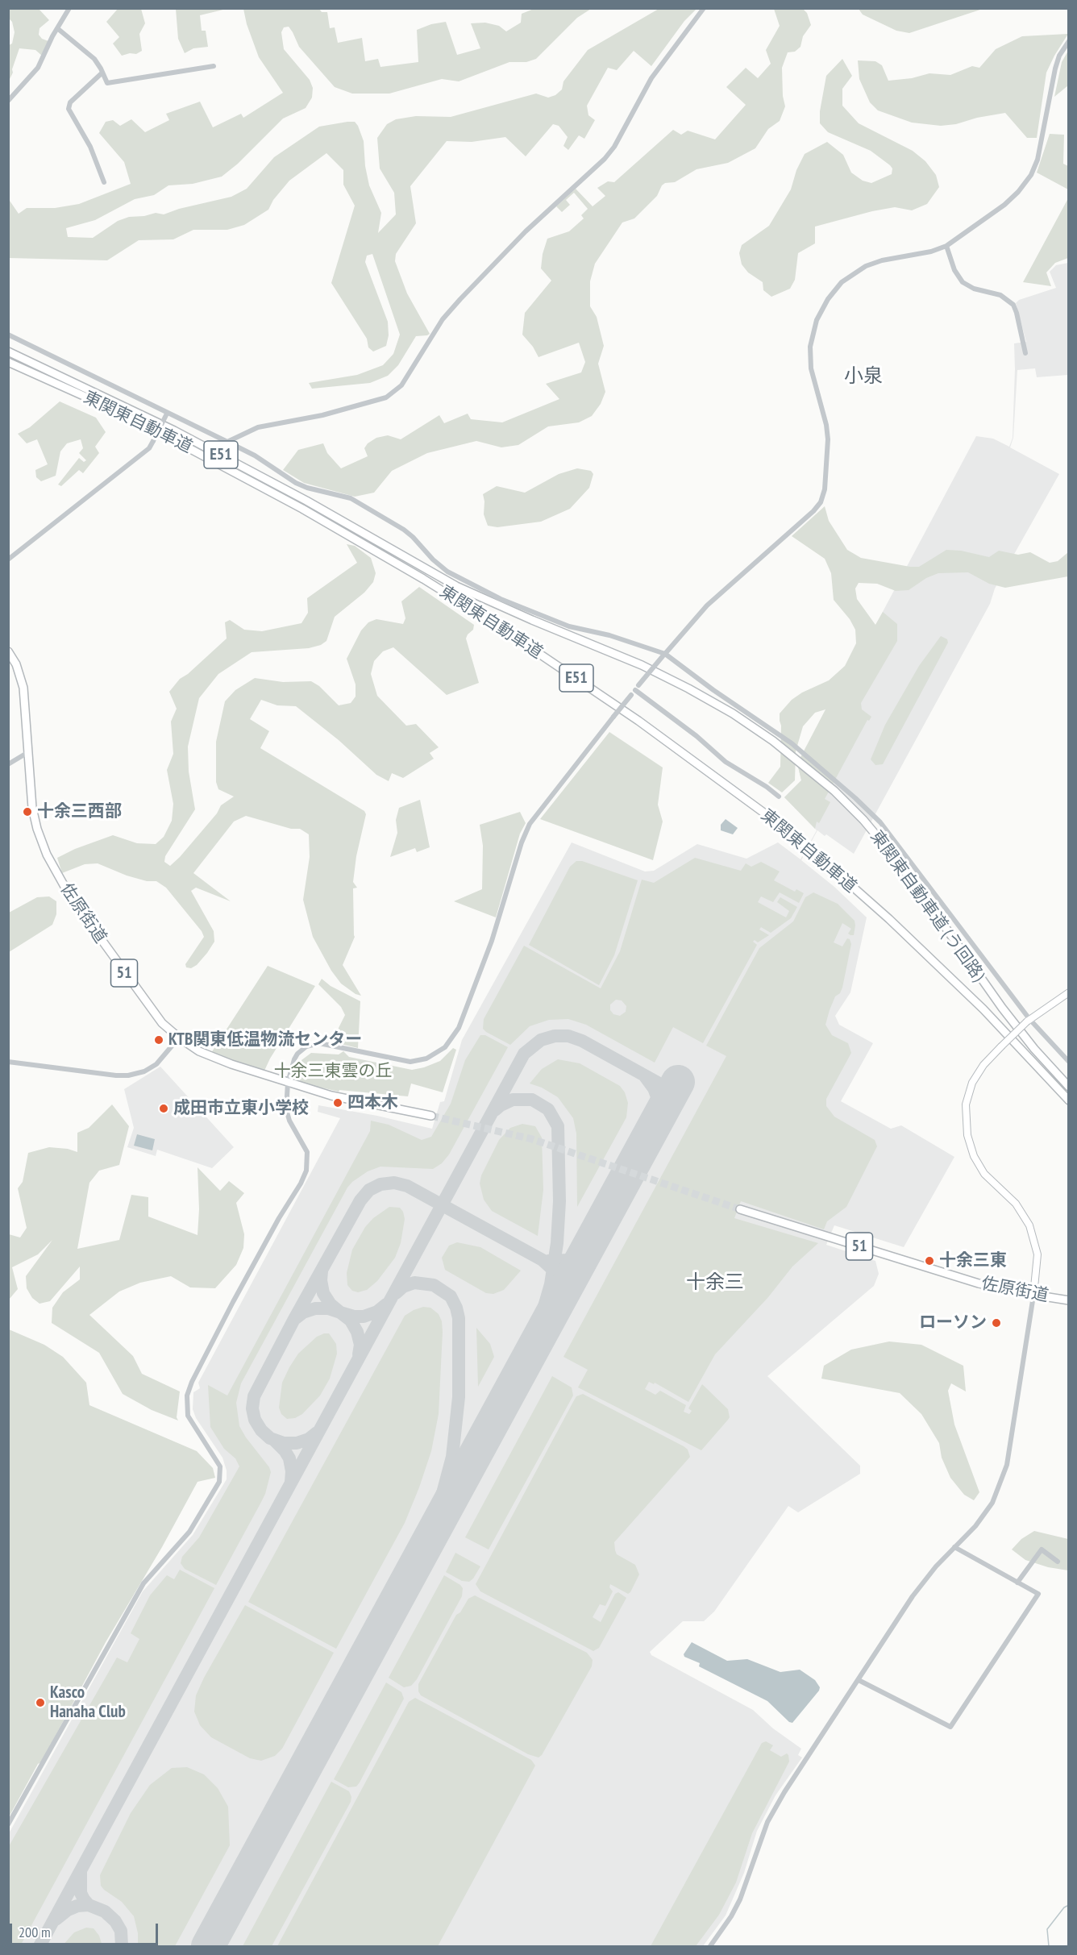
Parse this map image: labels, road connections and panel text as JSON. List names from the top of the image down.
{
  "streets": {
    "highway": [
      "東関東自動車道",
      "E51",
      "東関東自動車道 (う回路)",
      "佐原街道",
      "51"
    ]
  },
  "crossings": [
    ["東関東自動車道", "東関東自動車道 (う回路)"]
  ],
  "districts": ["小泉", "十余三"],
  "parks": ["十余三東雲の丘"],
  "places": [
    "十余三西部",
    "KTB関東低温物流センター",
    "四本木",
    "成田市立東小学校",
    "十余三東",
    "ローソン",
    "Kasco Hanaha Club"
  ],
  "scale_bar": "200 m"
}
